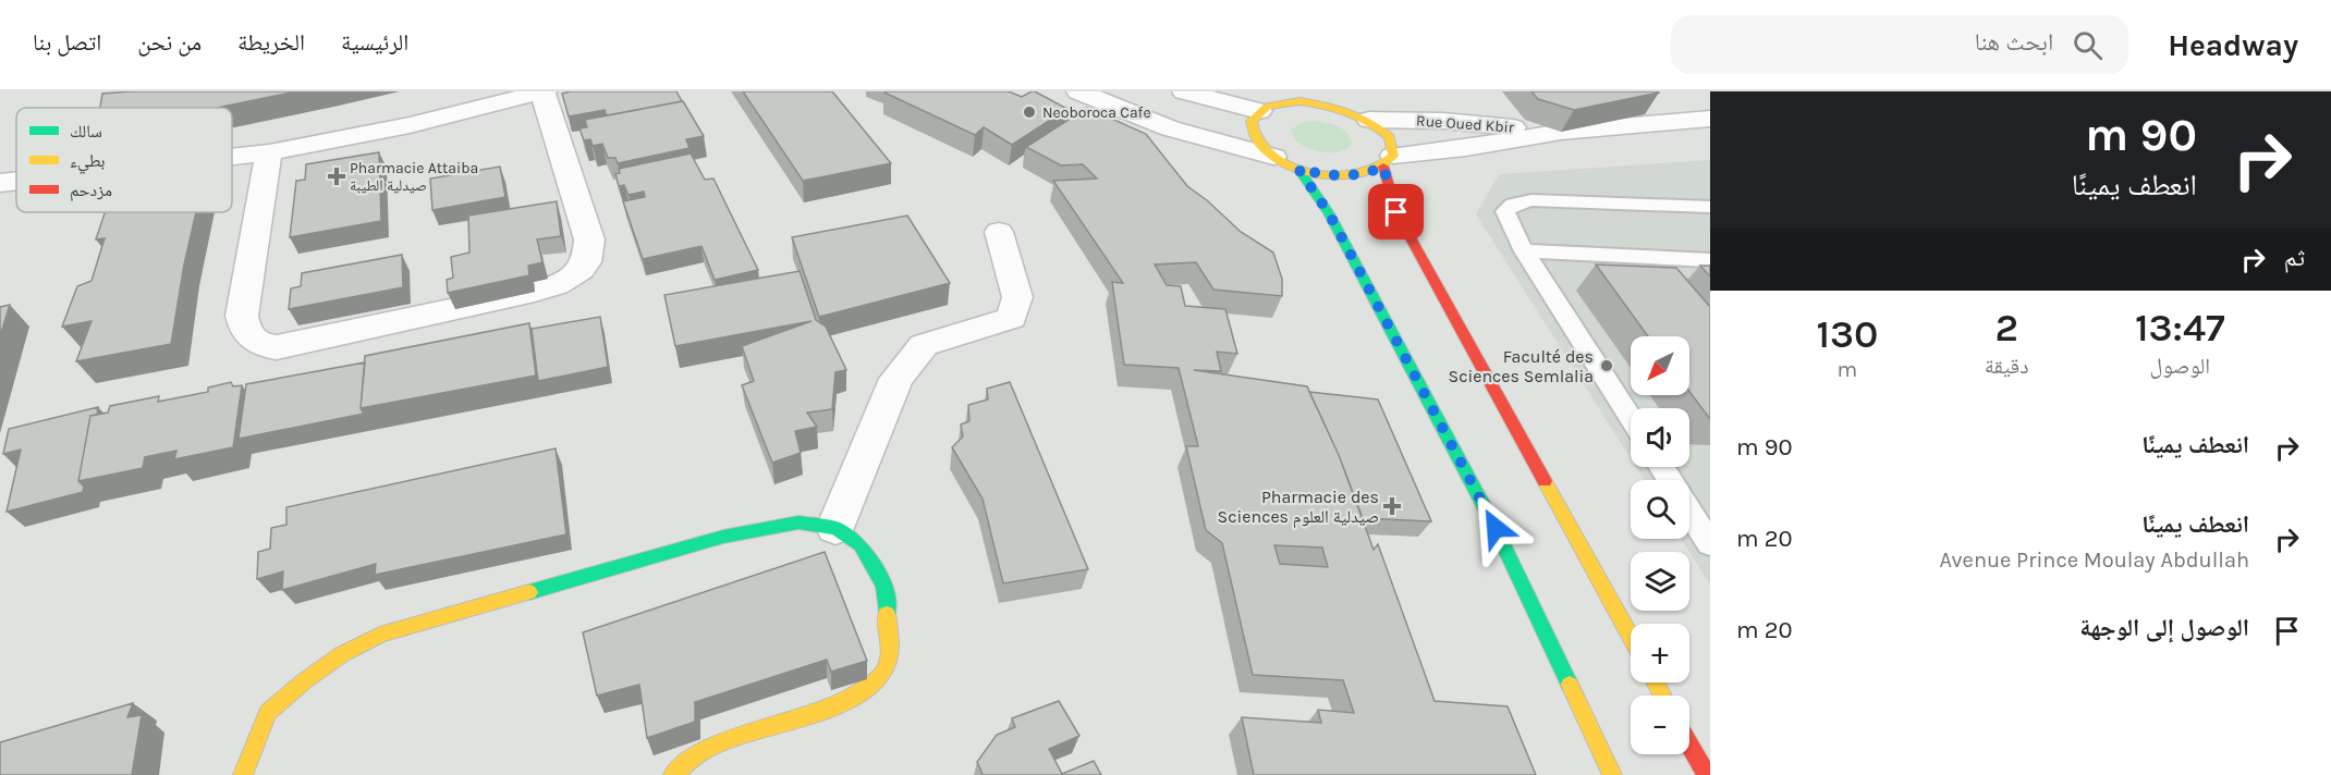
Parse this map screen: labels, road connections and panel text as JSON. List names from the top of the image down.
{
  "streets": {
    "street": ["Rue Oued Kbir"]
  },
  "places": {
    "other": ["Neoboroca Cafe", "Faculté des Sciences Semlalia"],
    "health": ["Pharmacie Attaiba صيدلية الطيبة", "Pharmacie des Sciences صيدلية العلوم"]
  },
  "legend": ["سالك", "بطيء", "مزدحم"],
  "north": "bottom left",
  "page": {
    "header": "Headway",
    "search": "ابحث هنا",
    "nav": [
      "الرئيسية",
      "الخريطة",
      "من نحن",
      "اتصل بنا"
    ],
    "turn": ["90 m", "انعطف يمينًا"],
    "then": "ثم",
    "eta": [
      "13:47",
      "الوصول",
      "2",
      "دقيقة",
      "130",
      "m"
    ],
    "map_buttons": ["+", "−"],
    "list": [
      {
        "name": "انعطف يمينًا",
        "value": "90 m"
      },
      {
        "name": "انعطف يمينًا",
        "note": "Avenue Prince Moulay Abdullah",
        "value": "20 m"
      },
      {
        "name": "الوصول إلى الوجهة",
        "value": "20 m"
      }
    ]
  }
}
